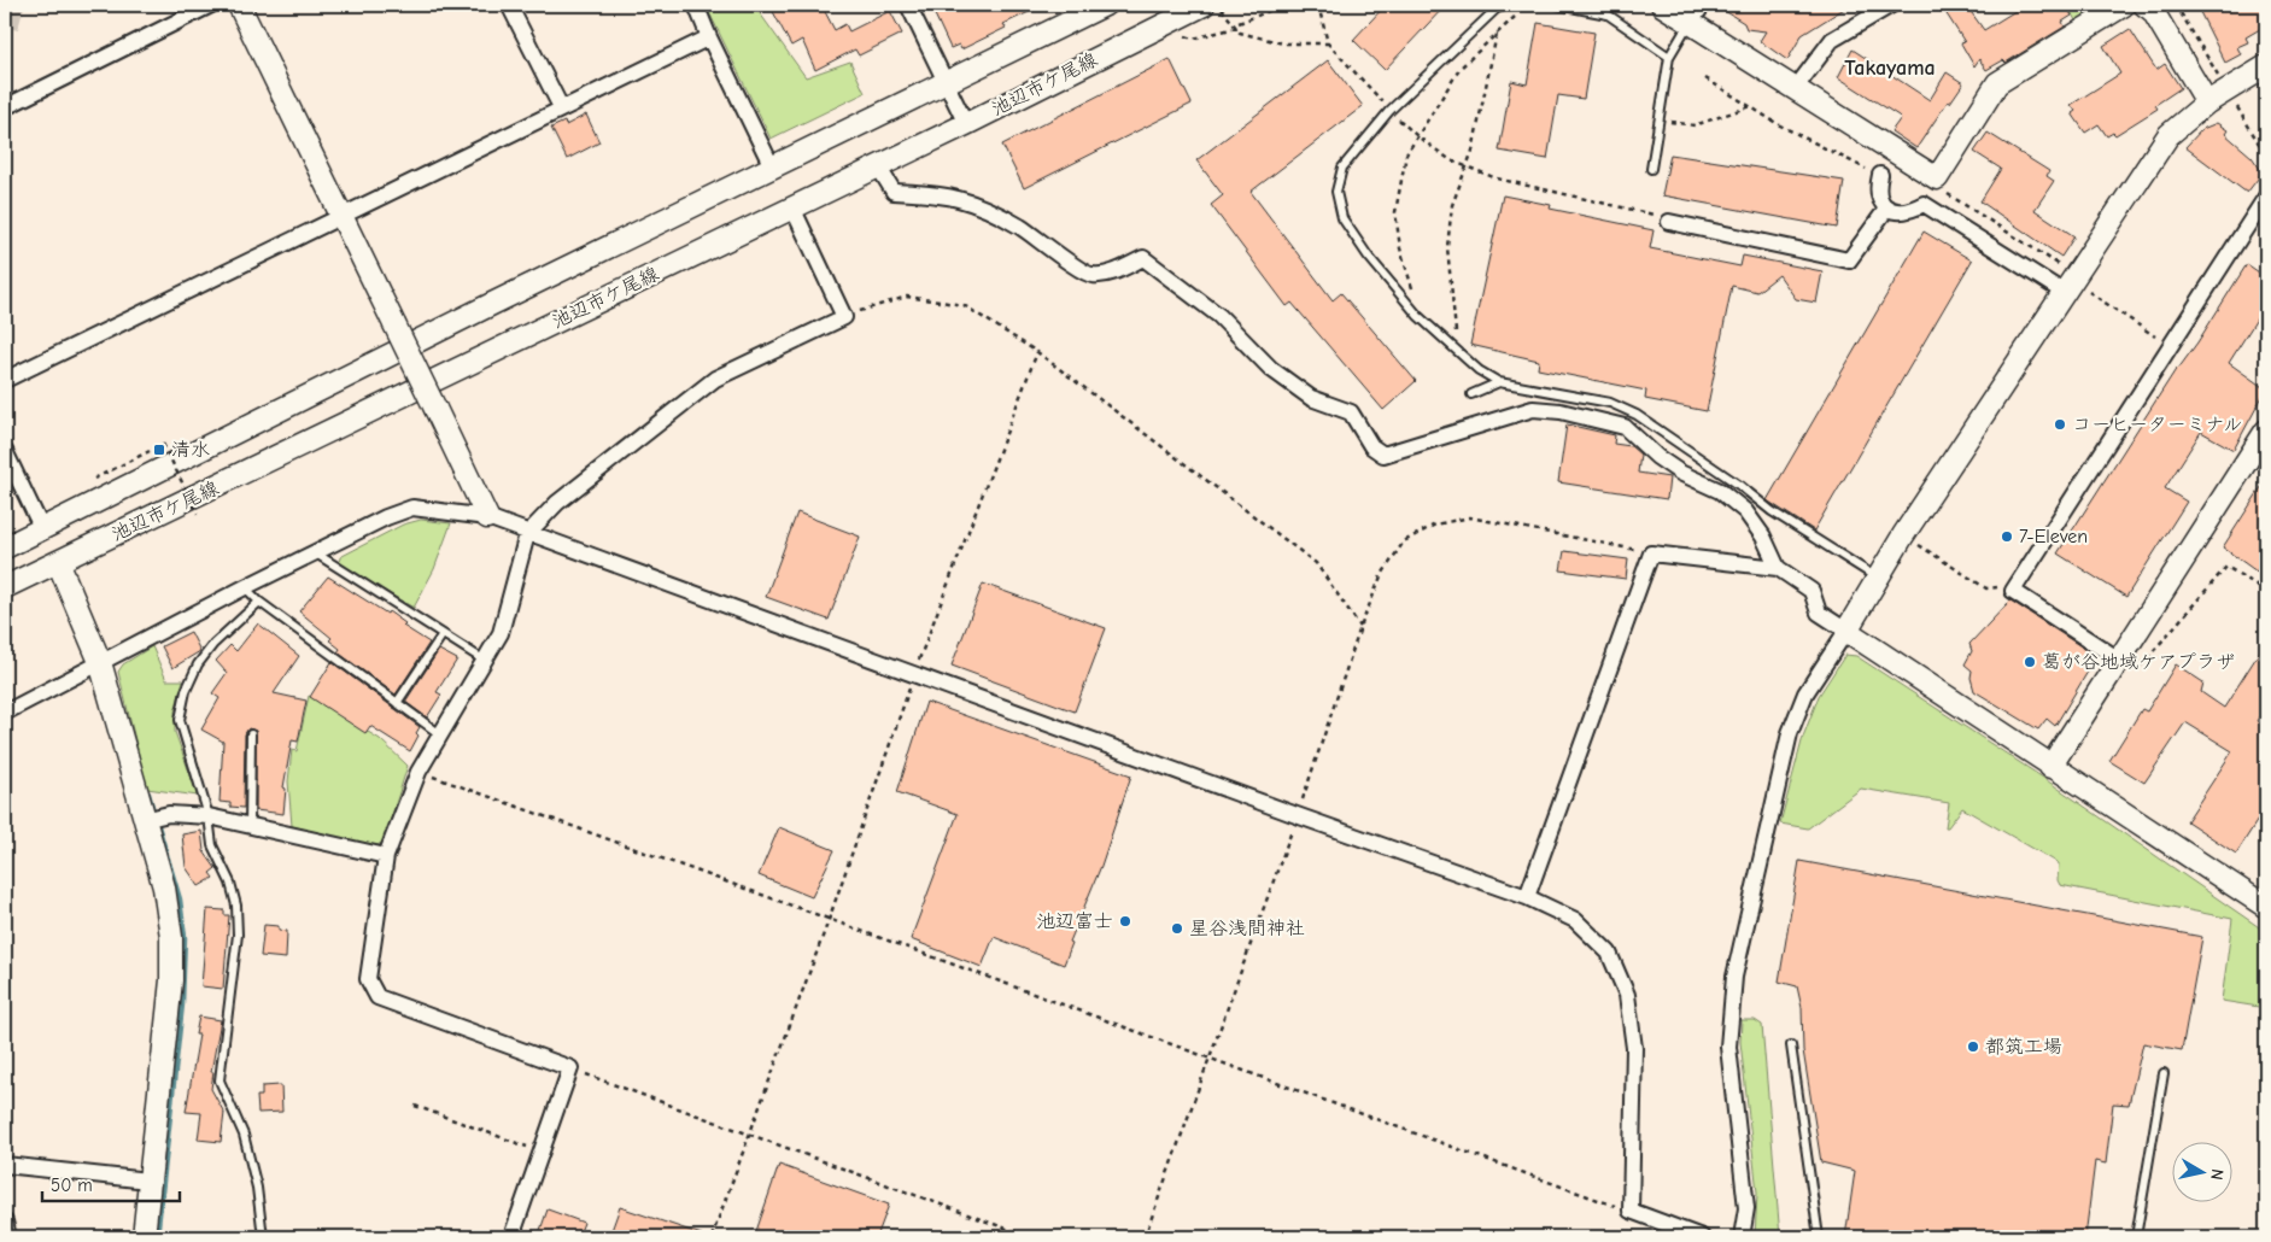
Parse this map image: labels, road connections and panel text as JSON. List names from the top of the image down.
{
  "streets": {
    "street": ["池辺市ケ尾線"]
  },
  "districts": ["Takayama"],
  "places": {
    "other": [
      "コーヒーターミナル",
      "7-Eleven",
      "葛が谷地域ケアプラザ",
      "池辺富士",
      "星谷浅間神社",
      "都筑工場"
    ],
    "transit": ["清水"]
  },
  "scale_bar": "50 m",
  "north": "right"
}
